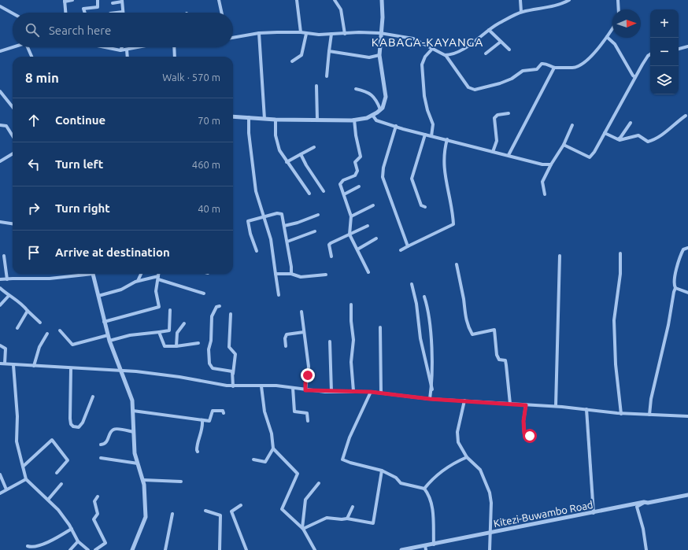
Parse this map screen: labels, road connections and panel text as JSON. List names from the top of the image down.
{
  "streets": {
    "street": ["Kitezi-Buwambo Road"]
  },
  "districts": ["KABAGA-KAYANGA"],
  "north": "right",
  "page": {
    "map_buttons": ["+", "−"],
    "search": "Search here",
    "heading": ["8 min", "Walk · 570 m"],
    "list": [
      ["Continue", "70 m"],
      ["Turn left", "460 m"],
      ["Turn right", "40 m"],
      "Arrive at destination"
    ]
  }
}
